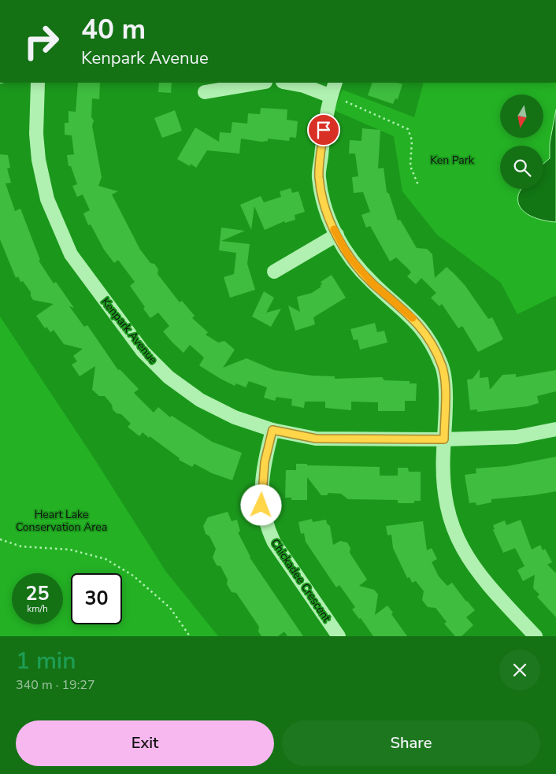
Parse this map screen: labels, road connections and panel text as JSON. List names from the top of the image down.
{
  "streets": {
    "street": ["Kenpark Avenue", "Chickadee Crescent"]
  },
  "crossings": [
    ["Kenpark Avenue", "Chickadee Crescent"]
  ],
  "parks": ["Ken Park", "Heart Lake Conservation Area"],
  "north": "bottom",
  "page": {
    "turn": ["40 m", "Kenpark Avenue"],
    "speed": "25 km/h",
    "limit": "30",
    "heading": ["1 min", "340 m · 19:27"],
    "buttons": ["Exit", "Share"]
  }
}
